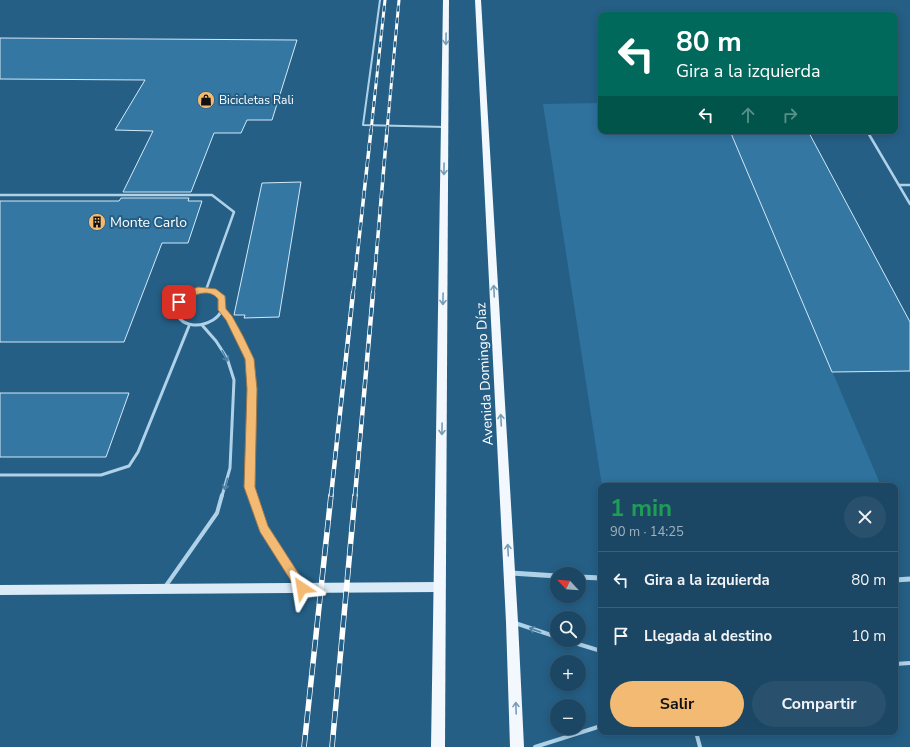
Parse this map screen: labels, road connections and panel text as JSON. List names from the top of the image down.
{
  "streets": {
    "main road": ["Avenida Domingo Díaz"]
  },
  "places": {
    "shop": ["Bicicletas Rali"],
    "building": ["Monte Carlo"]
  },
  "north": "top left",
  "page": {
    "turn": ["80 m", "Gira a la izquierda"],
    "heading": ["1 min", "90 m · 14:25"],
    "list": [
      {
        "name": "Gira a la izquierda",
        "value": "80 m"
      },
      {
        "name": "Llegada al destino",
        "value": "10 m"
      }
    ],
    "map_buttons": ["+", "−"],
    "buttons": ["Salir", "Compartir"]
  }
}
